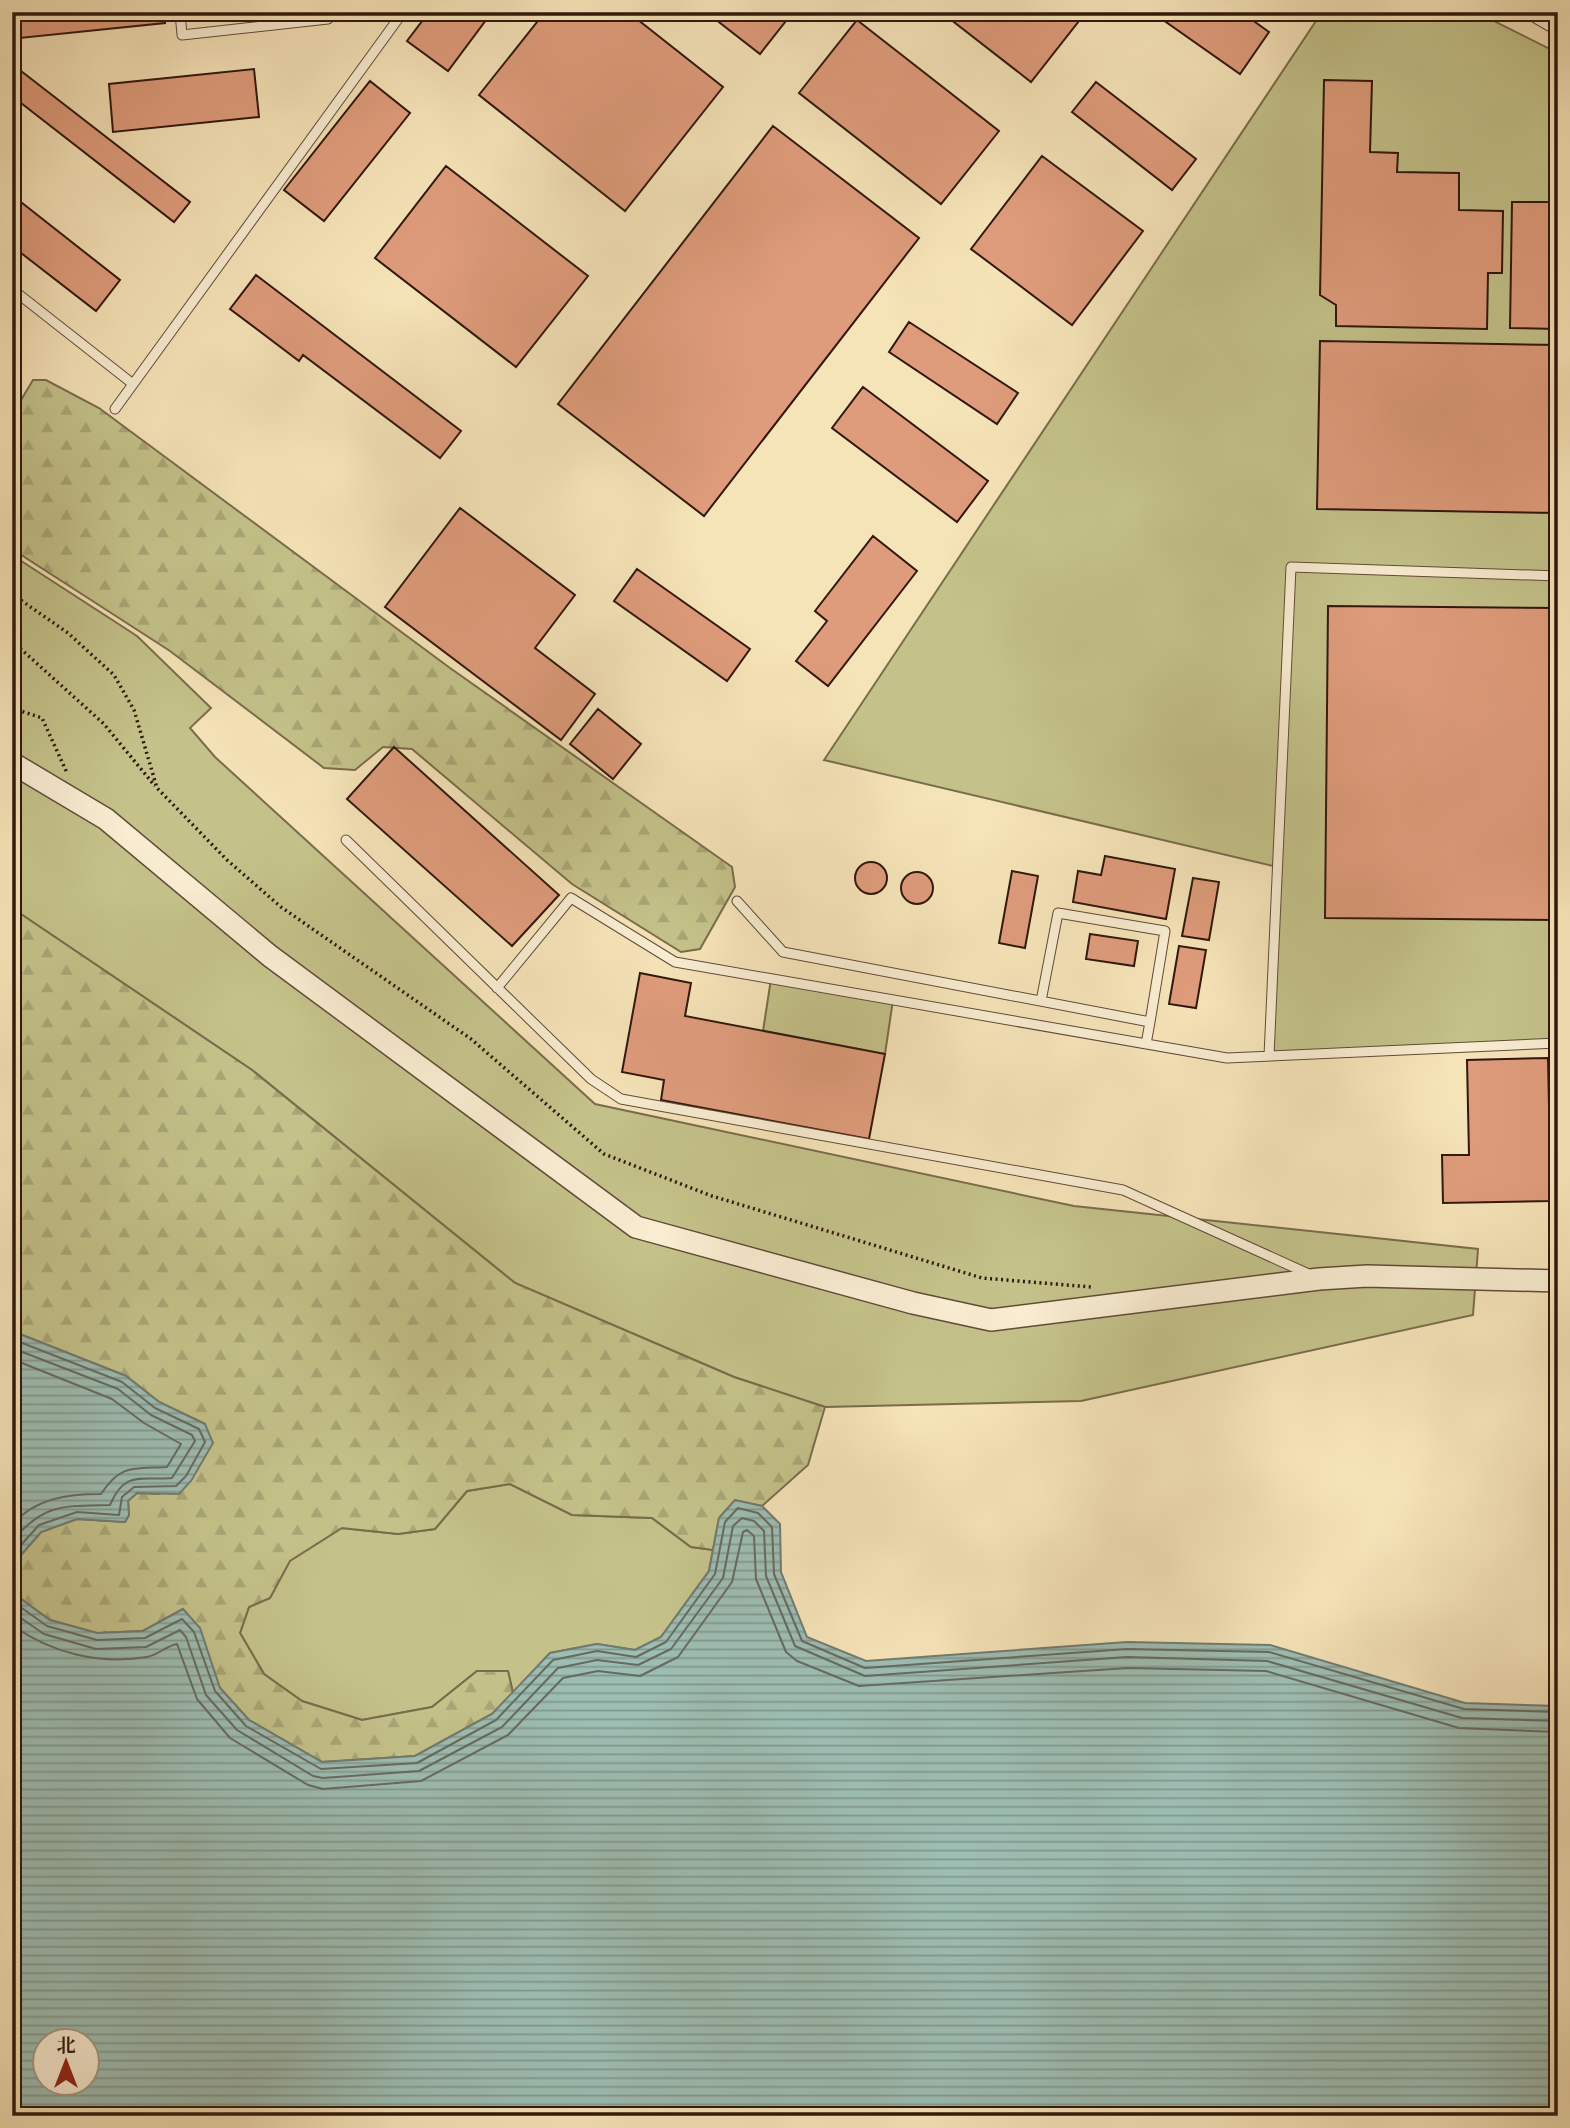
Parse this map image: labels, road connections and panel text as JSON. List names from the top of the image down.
{
  "north": "top"
}
